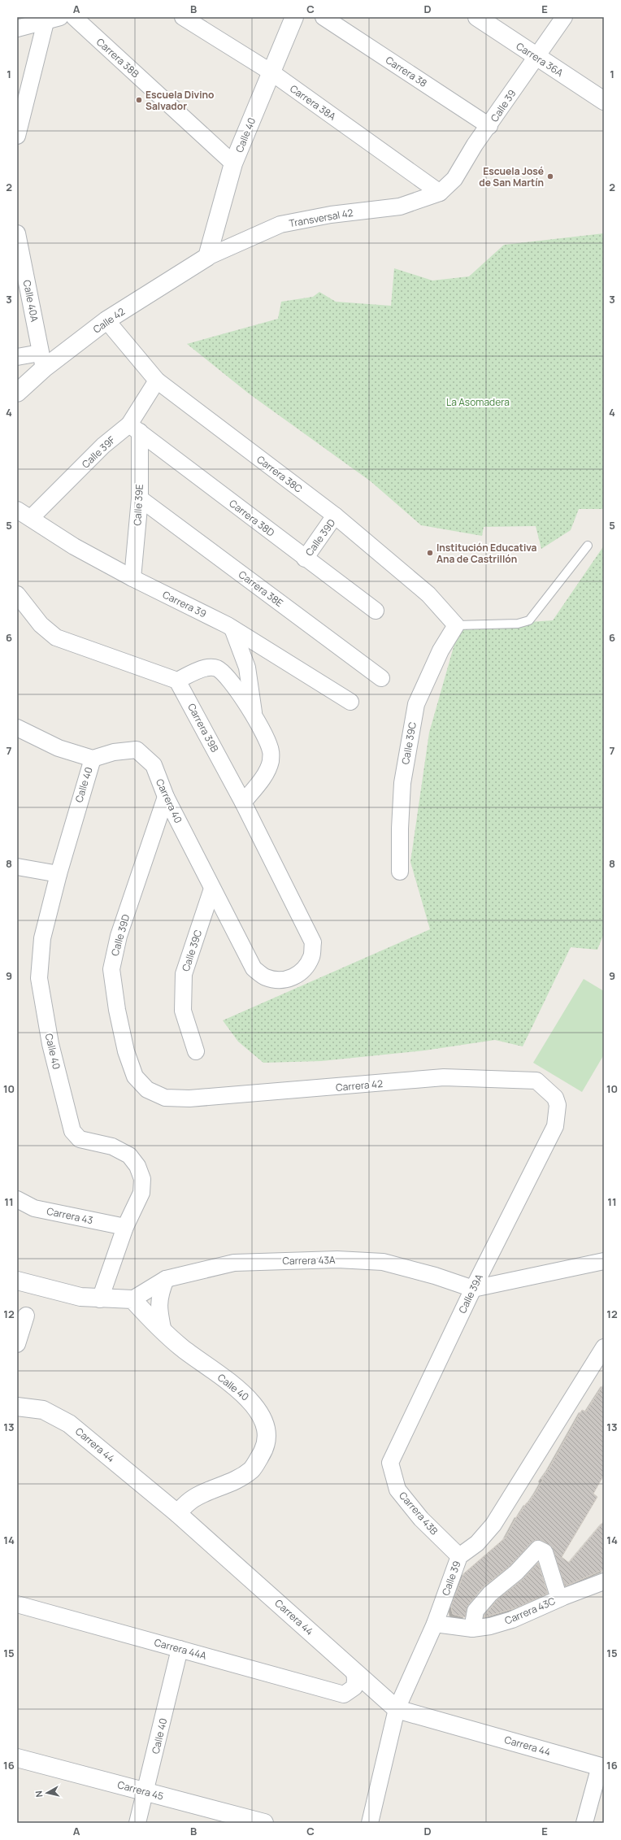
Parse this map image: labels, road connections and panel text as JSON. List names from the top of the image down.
{
  "streets": {
    "street": [
      "Carrera 38B",
      "Carrera 36A",
      "Carrera 38",
      "Carrera 38A",
      "Calle 39",
      "Calle 40",
      "Transversal 42",
      "Calle 40A",
      "Calle 42",
      "Calle 39F",
      "Carrera 38C",
      "Calle 39E",
      "Carrera 38D",
      "Calle 39D",
      "Carrera 38E",
      "Carrera 39",
      "Carrera 39B",
      "Calle 39C",
      "Carrera 40",
      "Carrera 42",
      "Carrera 43",
      "Carrera 43A",
      "Calle 39A",
      "Carrera 44",
      "Carrera 43B",
      "Carrera 43C",
      "Carrera 44A",
      "Carrera 45"
    ]
  },
  "crossings": [
    ["Carrera 38B", "Calle 40"],
    ["Carrera 36A", "Calle 39"],
    ["Carrera 38", "Calle 39"],
    ["Carrera 38A", "Calle 39"],
    ["Carrera 38A", "Calle 40"],
    ["Carrera 38A", "Transversal 42"],
    ["Calle 39", "Transversal 42"],
    ["Calle 39", "Carrera 44"],
    ["Calle 39", "Carrera 43B"],
    ["Calle 39", "Carrera 43C"],
    ["Calle 40", "Transversal 42"],
    ["Calle 40", "Calle 42"],
    ["Calle 40", "Carrera 40"],
    ["Calle 40", "Carrera 43"],
    ["Calle 40", "Carrera 43A"],
    ["Calle 40", "Carrera 44"],
    ["Calle 40", "Carrera 44A"],
    ["Calle 40", "Carrera 45"],
    ["Transversal 42", "Calle 42"],
    ["Calle 40A", "Calle 42"],
    ["Calle 42", "Carrera 38C"],
    ["Calle 39F", "Carrera 38C"],
    ["Calle 39F", "Calle 39E"],
    ["Calle 39F", "Carrera 38D"],
    ["Calle 39F", "Carrera 39"],
    ["Carrera 38C", "Calle 39D"],
    ["Carrera 38C", "Calle 39C"],
    ["Calle 39E", "Carrera 38D"],
    ["Calle 39E", "Carrera 38E"],
    ["Calle 39E", "Carrera 39"],
    ["Carrera 38D", "Calle 39D"],
    ["Calle 39D", "Carrera 40"],
    ["Calle 39D", "Carrera 42"],
    ["Carrera 39B", "Carrera 40"],
    ["Calle 39C", "Carrera 40"],
    ["Carrera 42", "Calle 39A"],
    ["Carrera 43A", "Calle 39A"],
    ["Calle 39A", "Carrera 43B"],
    ["Carrera 44", "Carrera 44A"]
  ],
  "parks": ["La Asomadera"],
  "places": ["Escuela Divino Salvador", "Escuela José de San Martín", "Institución Educativa Ana de Castrillón"],
  "north": "left",
  "grid": {
    "columns": [
      "A",
      "B",
      "C",
      "D",
      "E"
    ],
    "rows": [
      "1",
      "2",
      "3",
      "4",
      "5",
      "6",
      "7",
      "8",
      "9",
      "10",
      "11",
      "12",
      "13",
      "14",
      "15",
      "16"
    ]
  }
}
